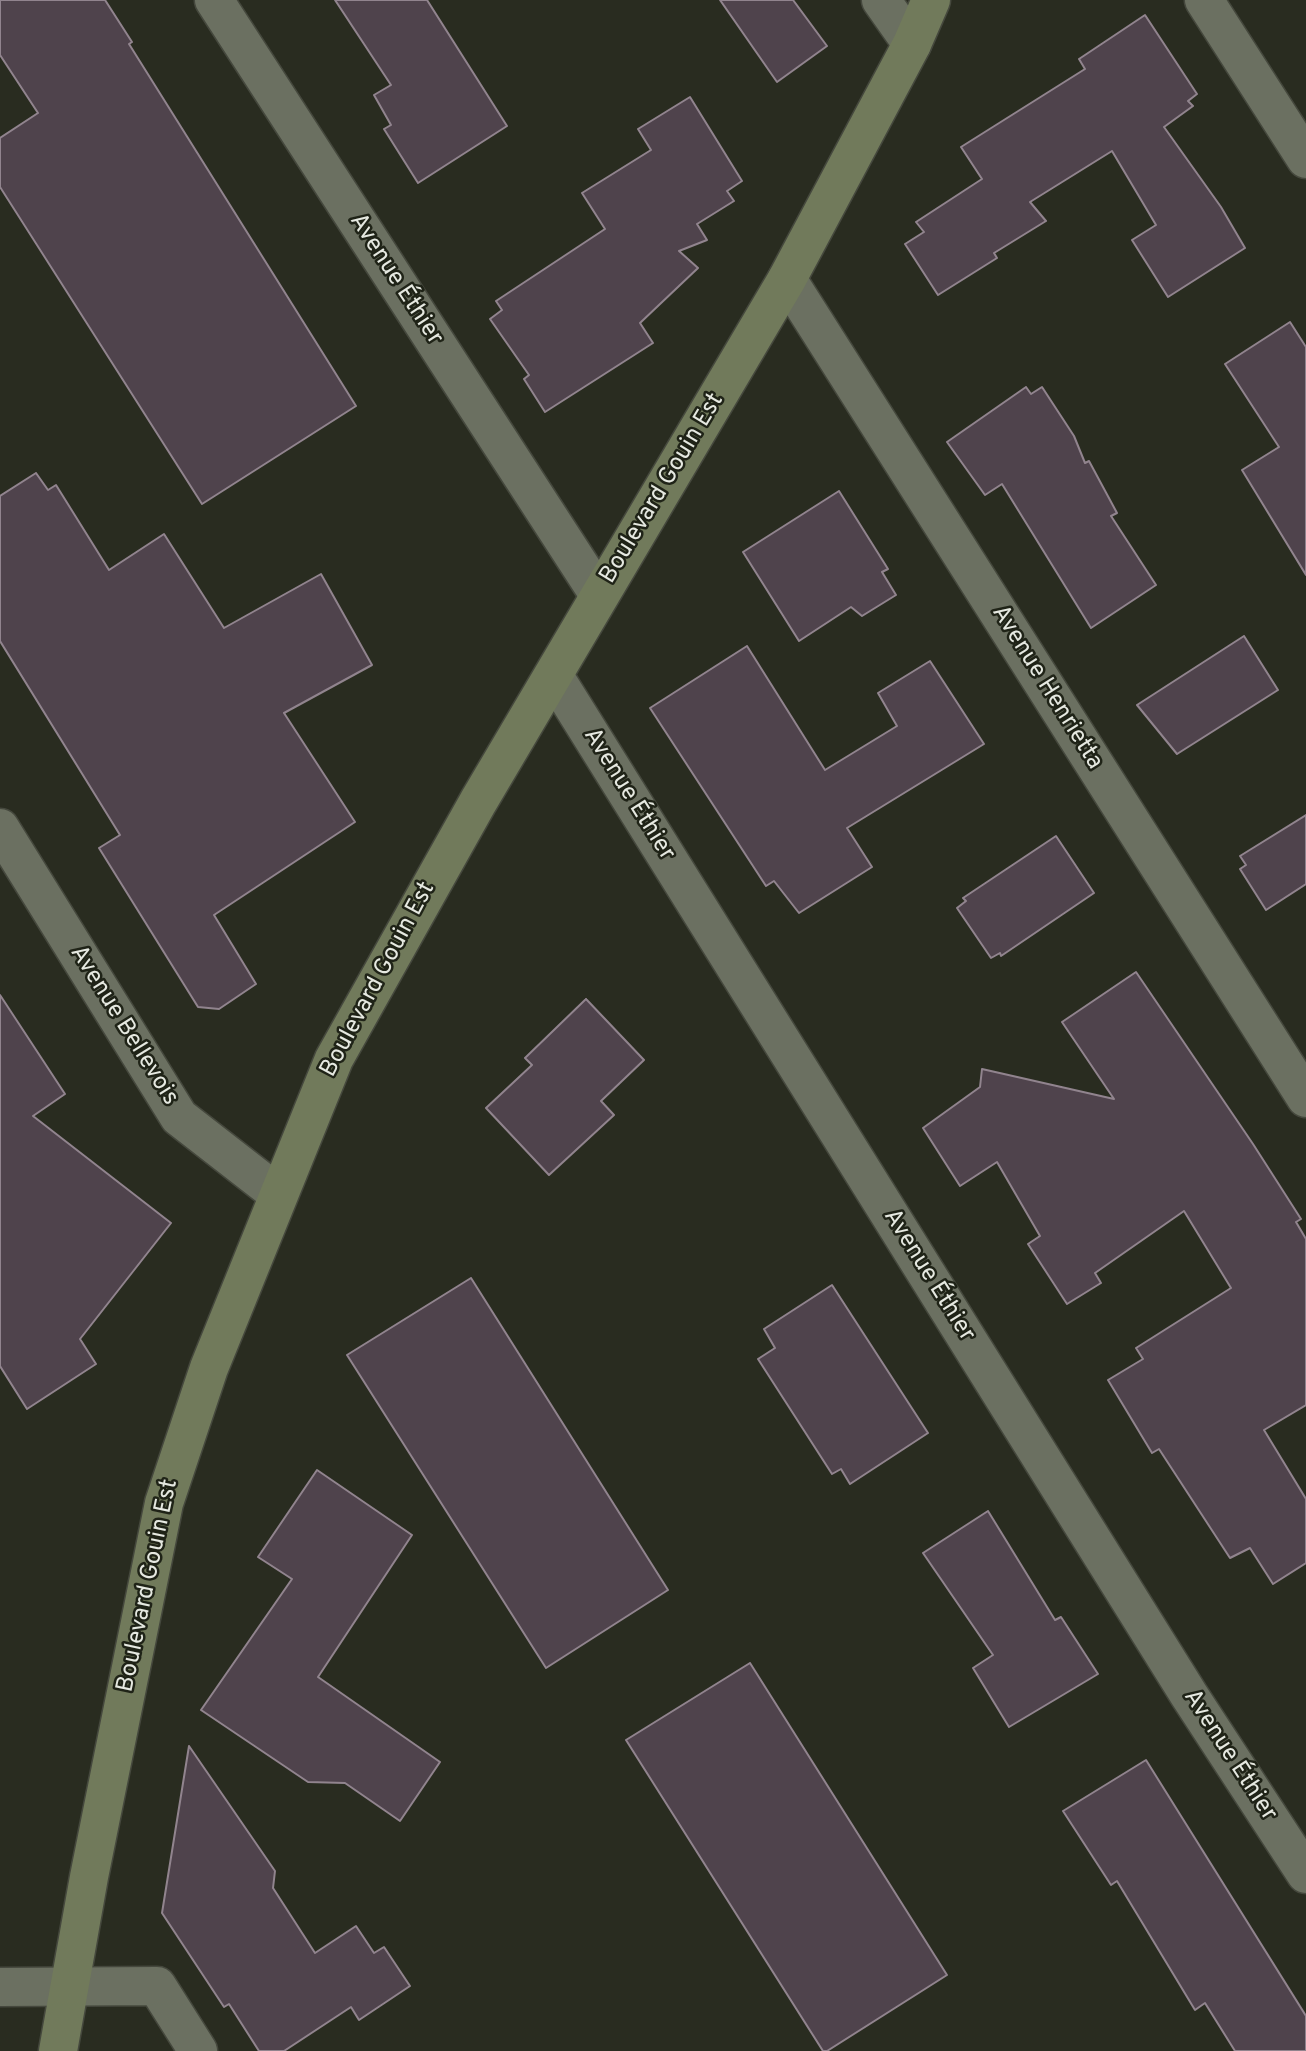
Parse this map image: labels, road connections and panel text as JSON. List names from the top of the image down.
{
  "streets": {
    "street": [
      "Avenue Éthier",
      "Boulevard Gouin Est",
      "Avenue Henrietta",
      "Avenue Bellevois"
    ]
  },
  "crossings": [
    ["Avenue Éthier", "Boulevard Gouin Est"],
    ["Boulevard Gouin Est", "Avenue Henrietta"],
    ["Boulevard Gouin Est", "Avenue Bellevois"]
  ]
}
